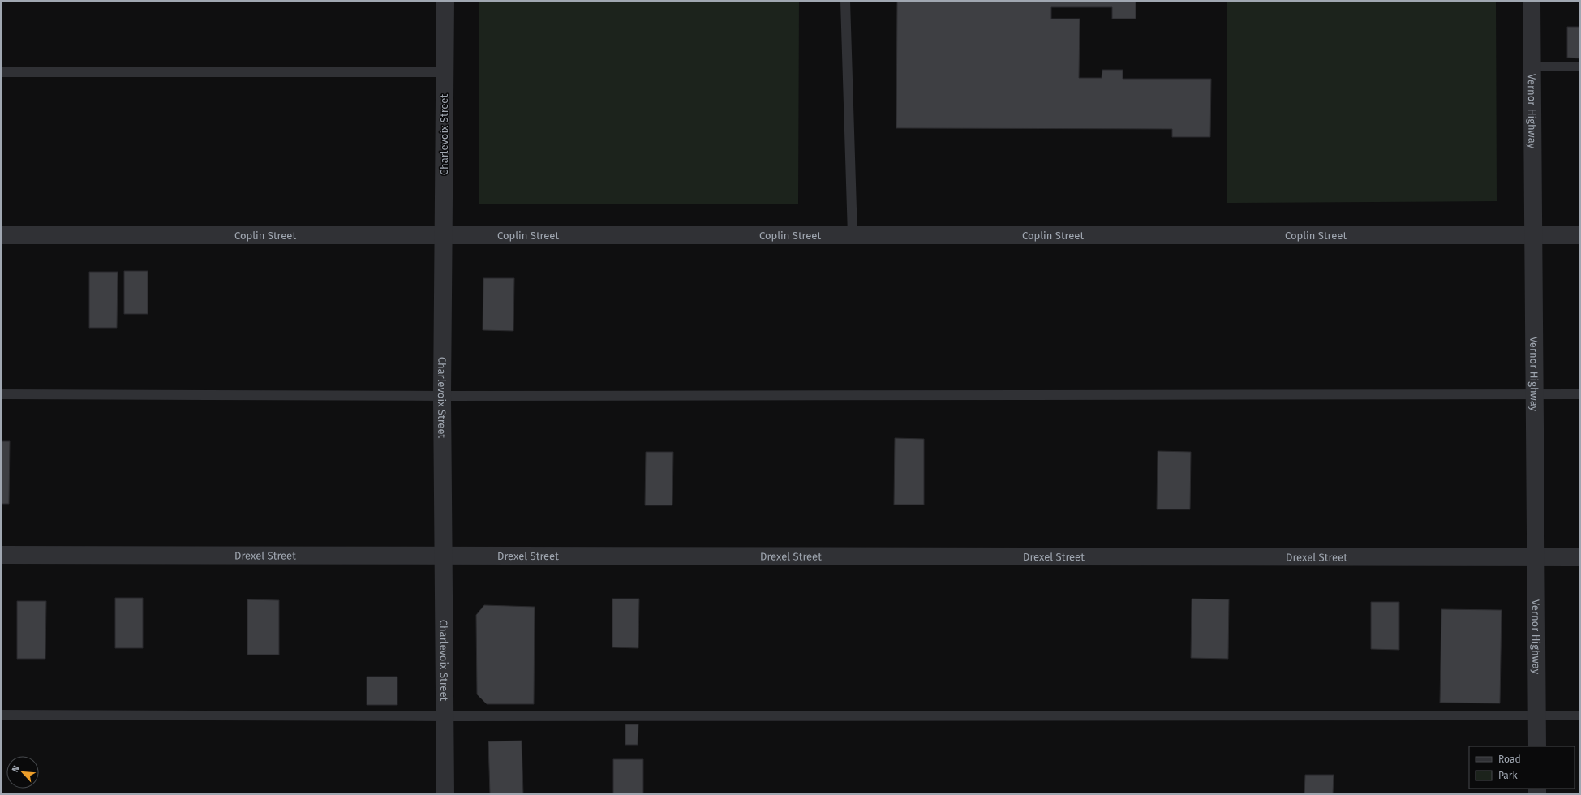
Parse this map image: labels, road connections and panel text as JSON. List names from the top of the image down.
{
  "streets": {
    "street": [
      "Vernor Highway",
      "Charlevoix Street",
      "Coplin Street",
      "Drexel Street"
    ]
  },
  "crossings": [
    ["Vernor Highway", "Coplin Street"],
    ["Vernor Highway", "Drexel Street"],
    ["Charlevoix Street", "Coplin Street"],
    ["Charlevoix Street", "Drexel Street"]
  ],
  "legend": ["Road", "Park"],
  "north": "top left"
}
